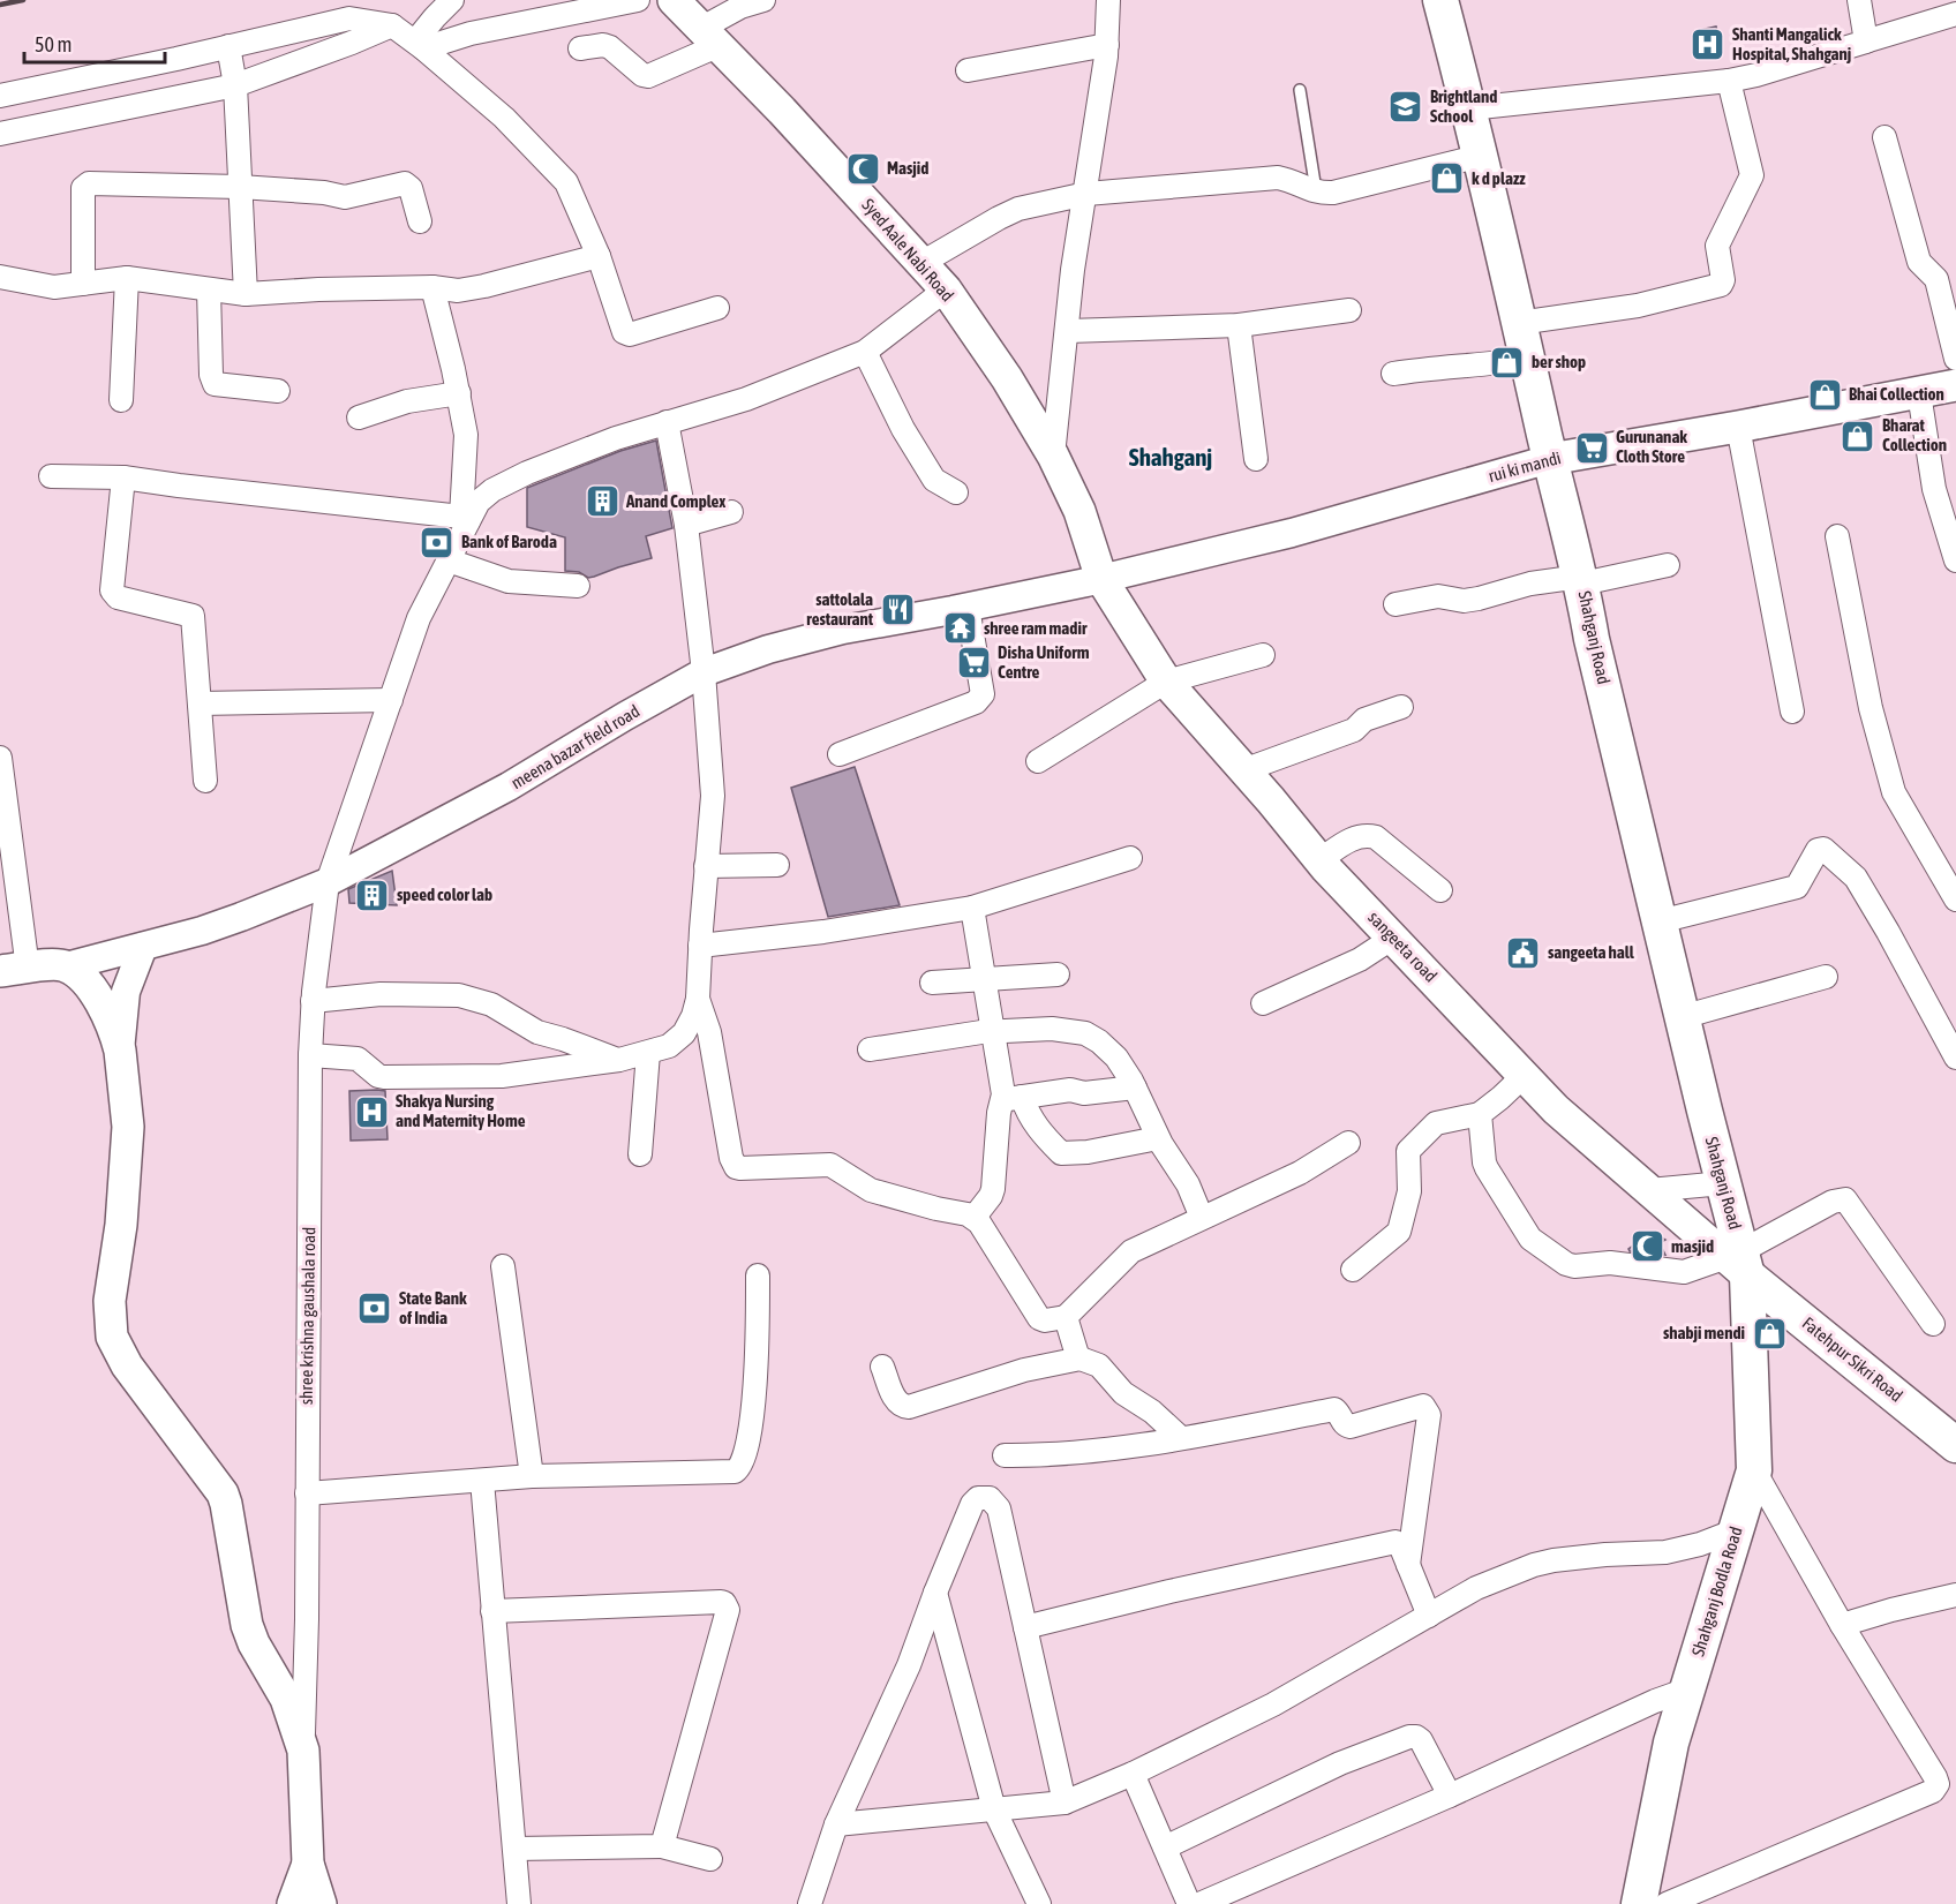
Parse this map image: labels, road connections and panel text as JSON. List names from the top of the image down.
{
  "streets": {
    "main road": [
      "Syed Aale Nabi Road",
      "rui ki mandi",
      "Shahganj Road",
      "sangeeta road",
      "Fatehpur Sikri Road",
      "Shahganj Bodla Road"
    ],
    "street": ["meena bazar field road", "shree krishna gaushala road"]
  },
  "crossings": [
    ["Syed Aale Nabi Road", "rui ki mandi"],
    ["Syed Aale Nabi Road", "meena bazar field road"],
    ["Syed Aale Nabi Road", "sangeeta road"],
    ["rui ki mandi", "Shahganj Road"],
    ["rui ki mandi", "meena bazar field road"],
    ["rui ki mandi", "sangeeta road"],
    ["Shahganj Road", "sangeeta road"],
    ["Shahganj Road", "Fatehpur Sikri Road"],
    ["Shahganj Road", "Shahganj Bodla Road"],
    ["meena bazar field road", "sangeeta road"],
    ["meena bazar field road", "shree krishna gaushala road"],
    ["sangeeta road", "Fatehpur Sikri Road"],
    ["sangeeta road", "Shahganj Bodla Road"],
    ["Fatehpur Sikri Road", "Shahganj Bodla Road"]
  ],
  "districts": ["Shahganj"],
  "places": {
    "hospital": ["Shanti Mangalick Hospital, Shahganj", "Shakya Nursing and Maternity Home"],
    "school or university": ["Brightland School"],
    "mosque": ["Masjid", "masjid"],
    "shop": [
      "k d plazz",
      "ber shop",
      "Bhai Collection",
      "Bharat Collection",
      "shabji mendi"
    ],
    "supermarket": ["Gurunanak Cloth Store", "Disha Uniform Centre"],
    "building": ["Anand Complex", "speed color lab"],
    "bank": ["Bank of Baroda", "State Bank of India"],
    "restaurant": ["sattolala restaurant"],
    "temple": ["shree ram madir"],
    "public building": ["sangeeta hall"]
  },
  "scale_bar": "50 m"
}
